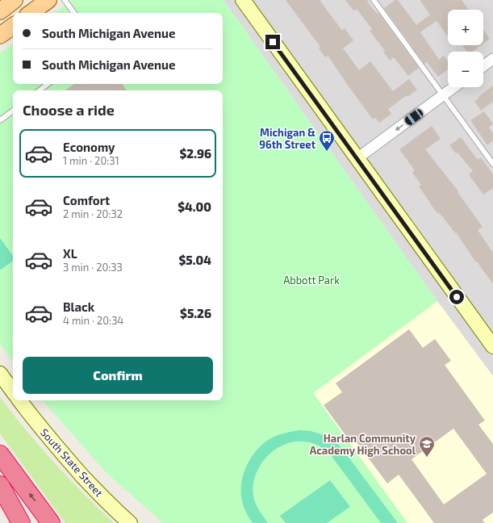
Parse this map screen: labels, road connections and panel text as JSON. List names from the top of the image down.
{
  "streets": {
    "main road": ["South State Street"]
  },
  "parks": ["Abbott Park"],
  "places": {
    "bus stop": ["Michigan & 96th Street"],
    "school or university": ["Harlan Community Academy High School"]
  },
  "page": {
    "map_buttons": ["+", "−"],
    "banner": ["South Michigan Avenue", "South Michigan Avenue"],
    "heading": "Choose a ride",
    "list": [
      {
        "name": "Economy",
        "note": "1 min · 20:31",
        "value": "$2.96"
      },
      {
        "name": "Comfort",
        "note": "2 min · 20:32",
        "value": "$4.00"
      },
      {
        "name": "XL",
        "note": "3 min · 20:33",
        "value": "$5.04"
      },
      {
        "name": "Black",
        "note": "4 min · 20:34",
        "value": "$5.26"
      }
    ],
    "buttons": "Confirm"
  }
}
